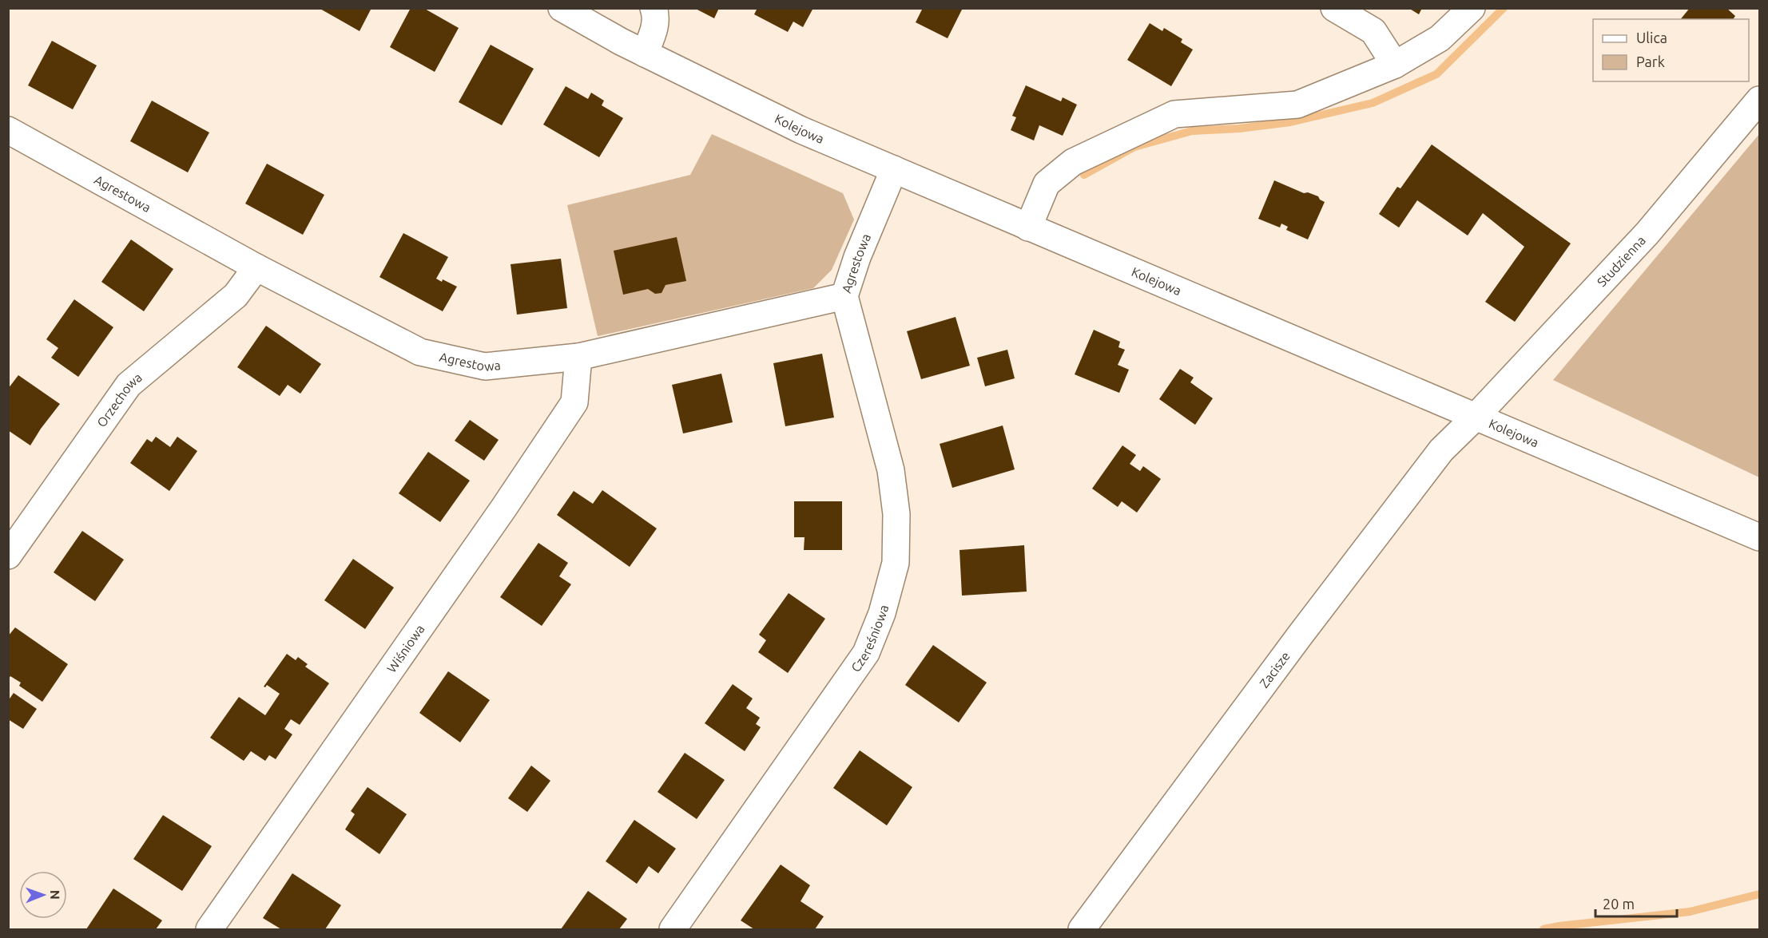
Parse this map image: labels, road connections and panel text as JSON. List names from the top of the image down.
{
  "streets": {
    "street": [
      "Kolejowa",
      "Agrestowa",
      "Studzienna",
      "Orzechowa",
      "Czereśniowa",
      "Wiśniowa",
      "Zacisze"
    ]
  },
  "crossings": [
    ["Kolejowa", "Agrestowa"],
    ["Kolejowa", "Studzienna"],
    ["Kolejowa", "Zacisze"],
    ["Agrestowa", "Orzechowa"],
    ["Agrestowa", "Czereśniowa"],
    ["Agrestowa", "Wiśniowa"],
    ["Studzienna", "Zacisze"]
  ],
  "legend": ["Ulica", "Park"],
  "scale_bar": "20 m",
  "north": "right"
}
